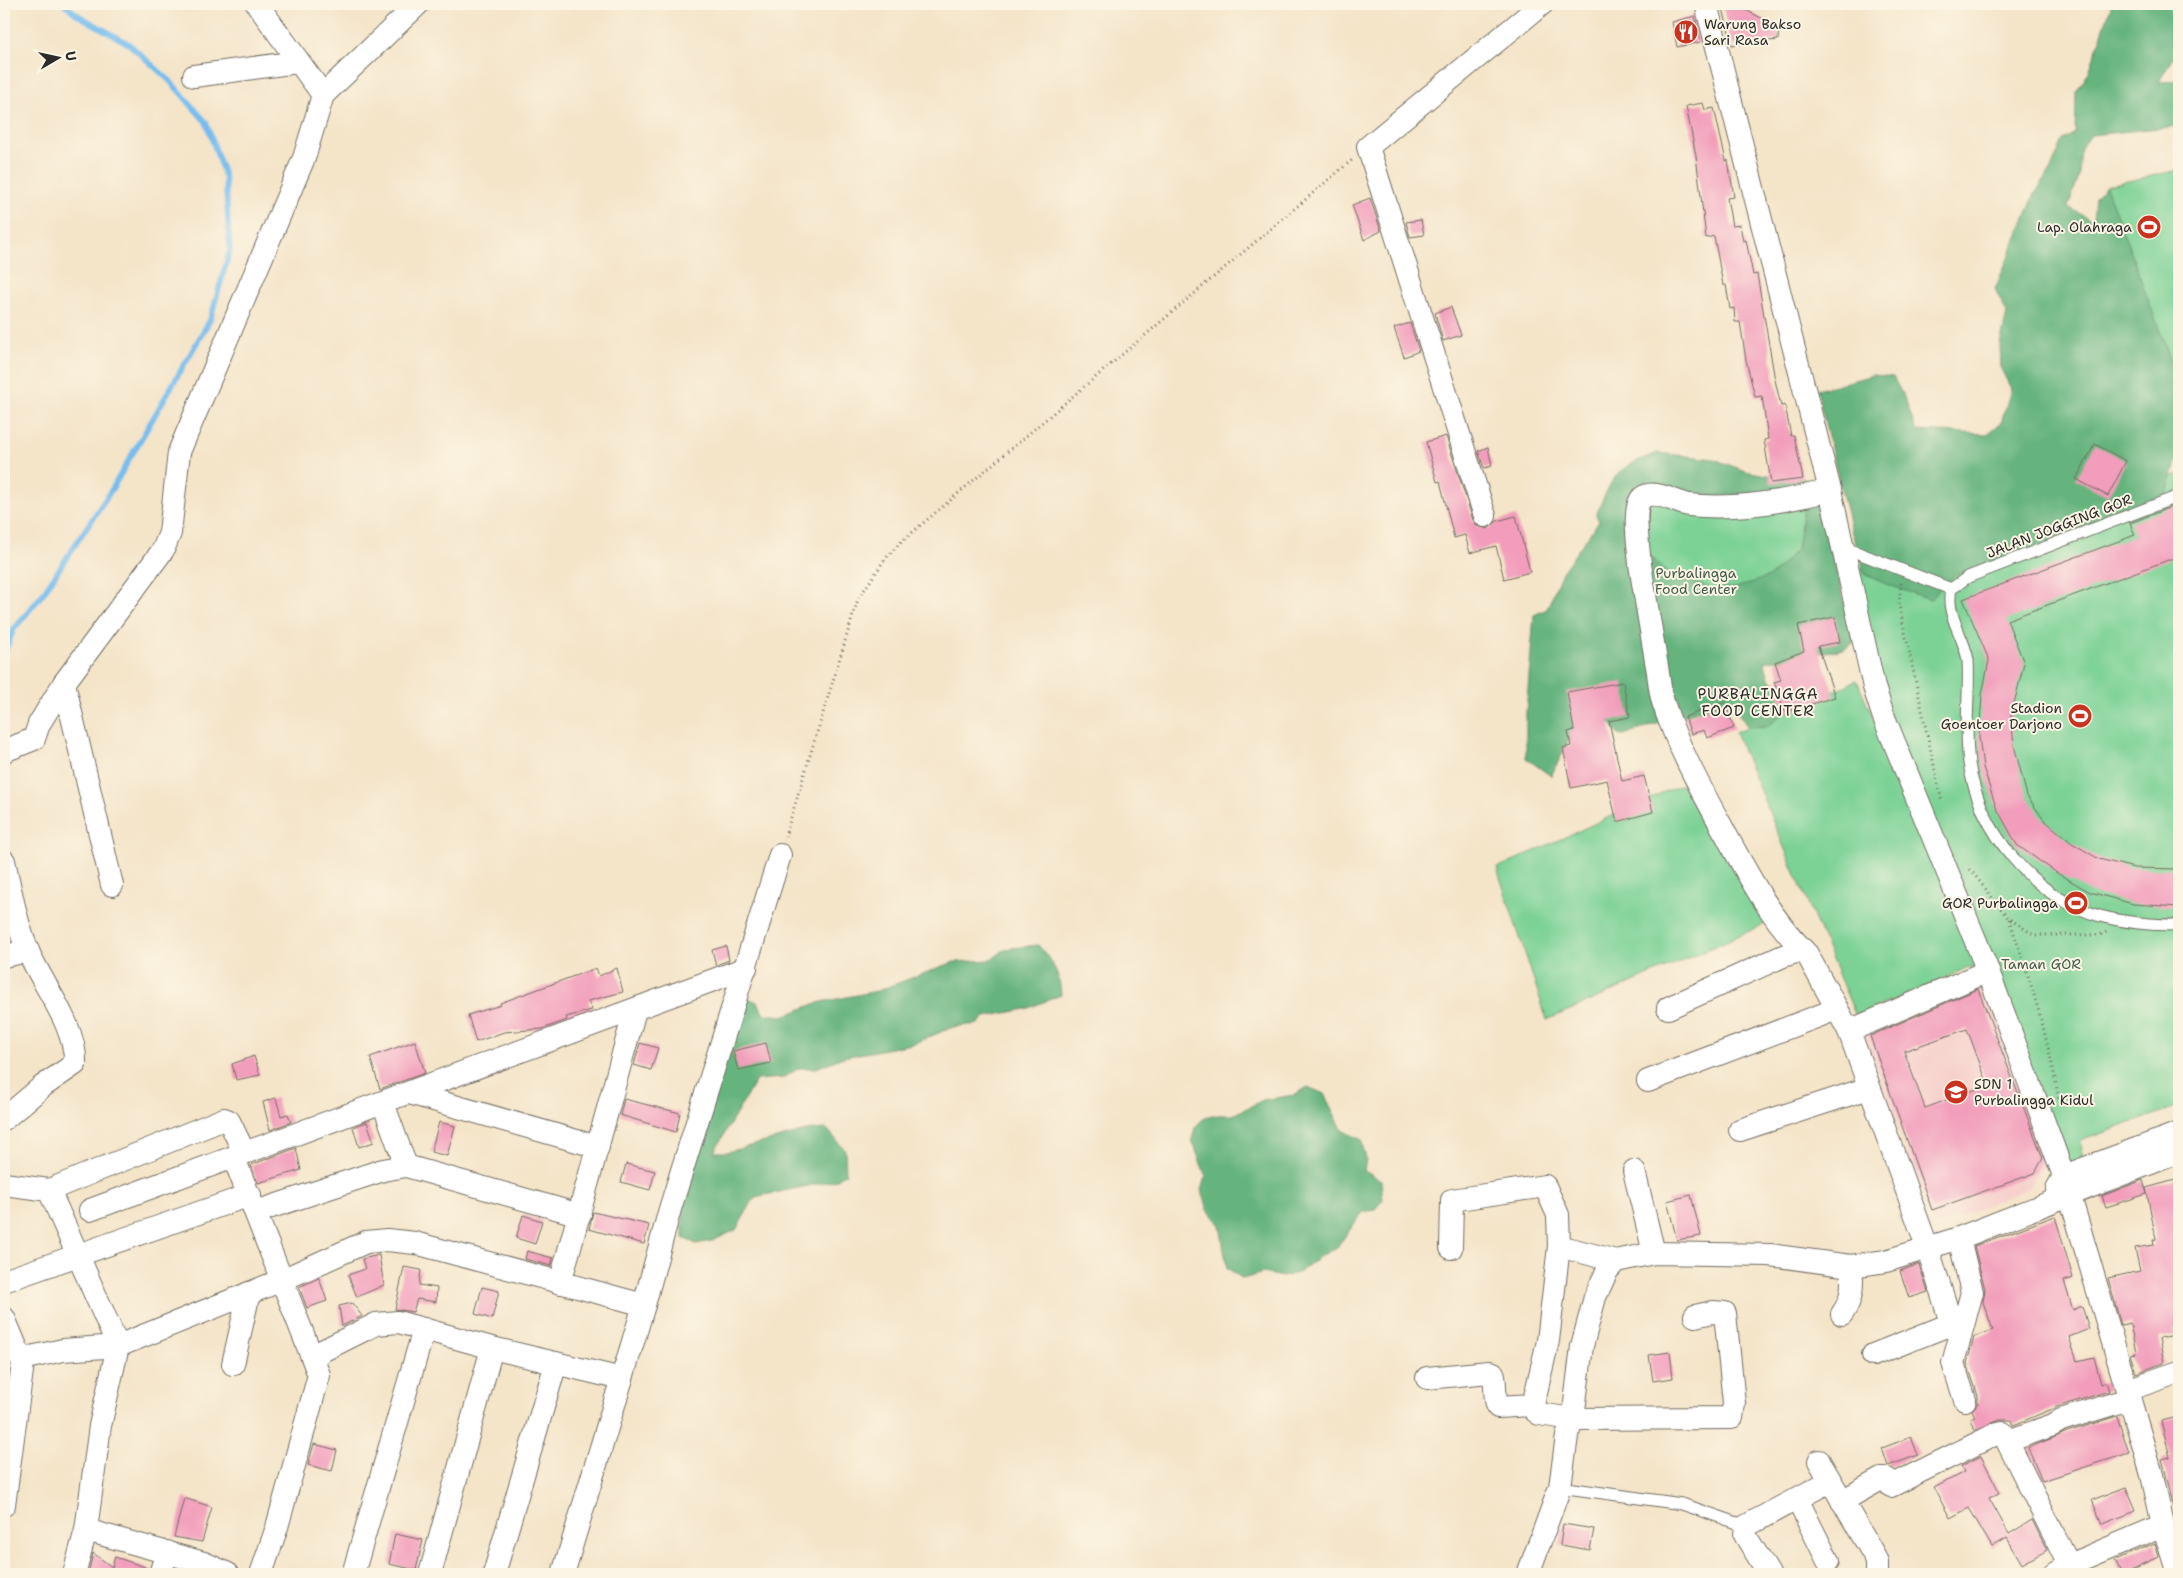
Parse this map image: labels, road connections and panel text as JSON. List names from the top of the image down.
{
  "streets": {
    "lane": ["JALAN JOGGING GOR"]
  },
  "districts": ["PURBALINGGA FOOD CENTER"],
  "parks": ["Purbalingga Food Center", "Taman GOR"],
  "places": {
    "restaurant": ["Warung Bakso Sari Rasa"],
    "sports": ["Lap. Olahraga", "Stadion Goentoer Darjono", "GOR Purbalingga"],
    "school or university": ["SDN 1 Purbalingga Kidul"]
  },
  "north": "right"
}
